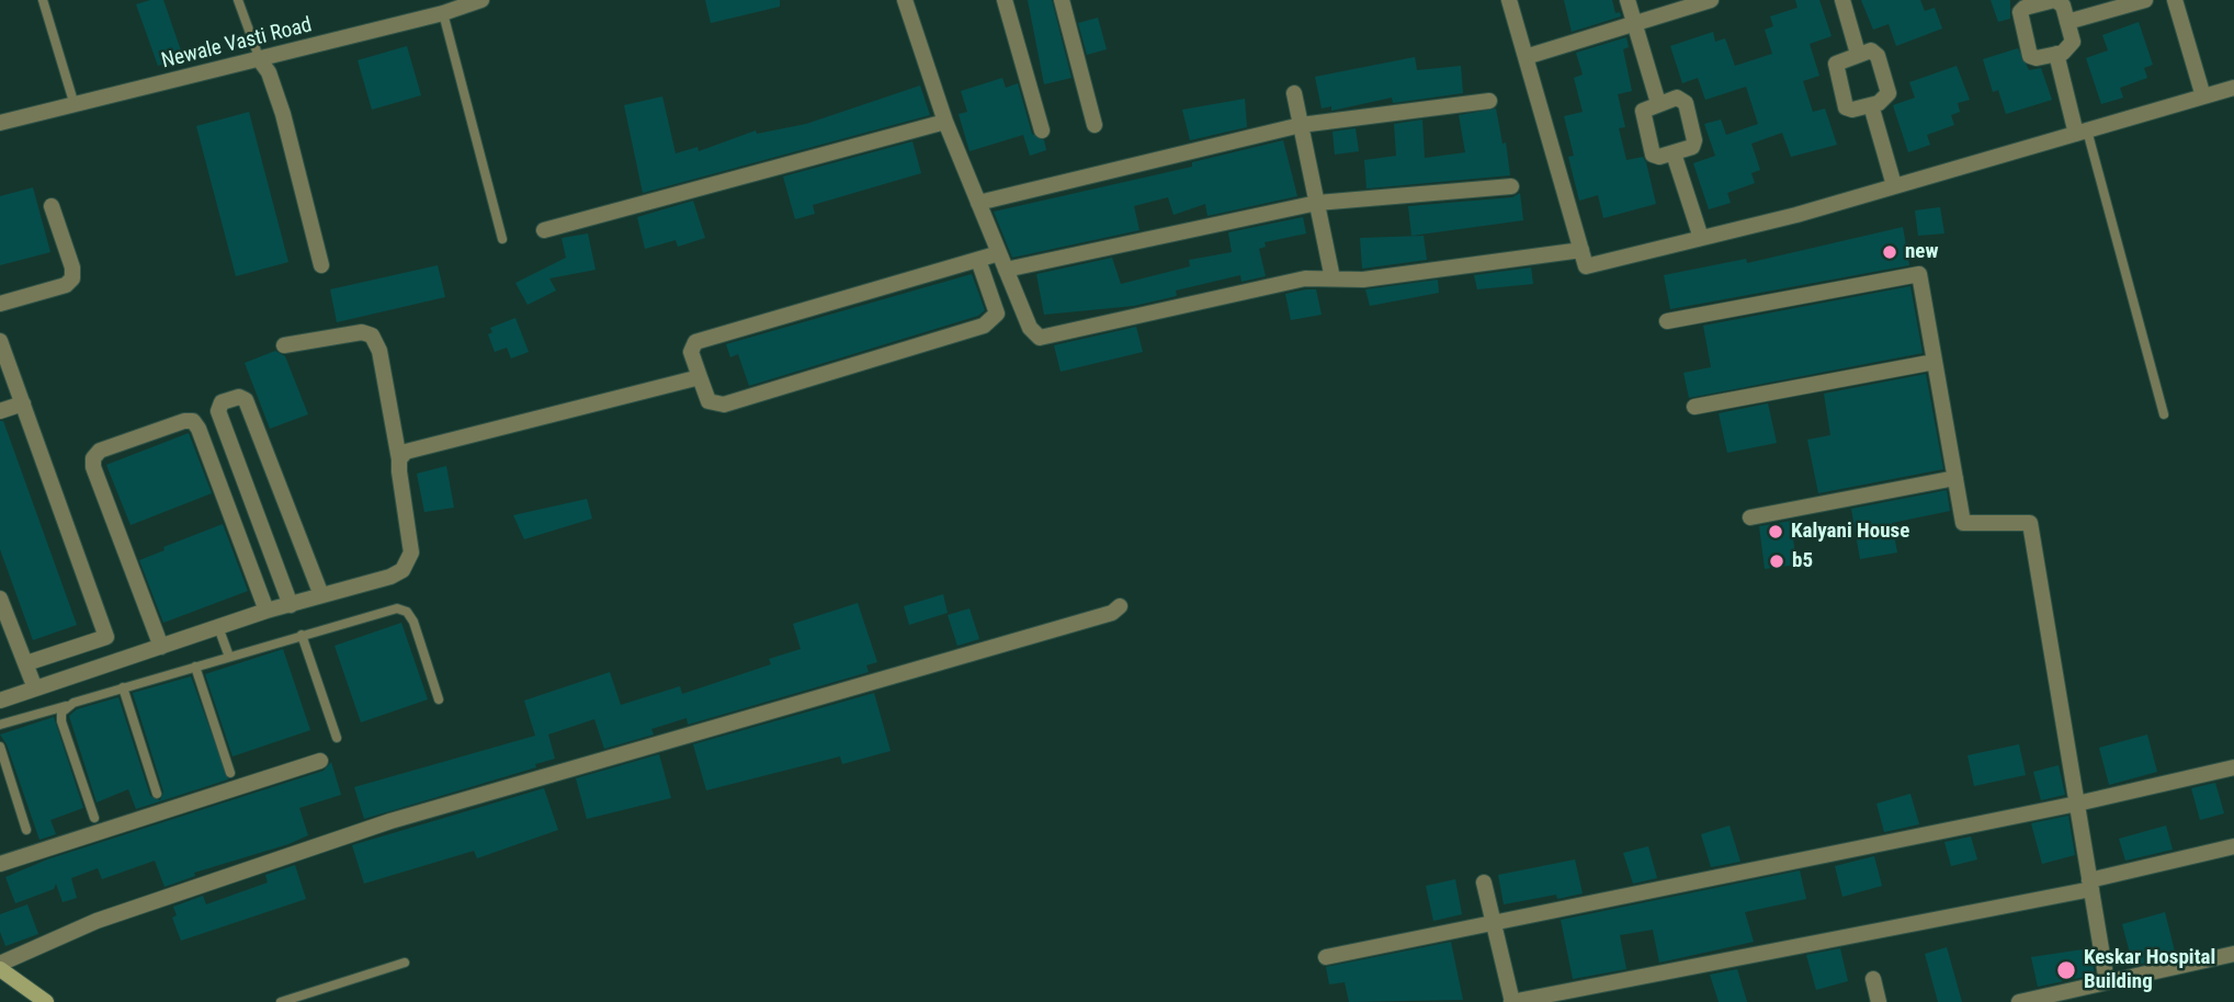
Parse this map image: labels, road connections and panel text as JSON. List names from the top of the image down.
{
  "streets": {
    "street": ["Newale Vasti Road"]
  },
  "places": [
    "new",
    "Kalyani House",
    "b5",
    "Keskar Hospital Building"
  ]
}
